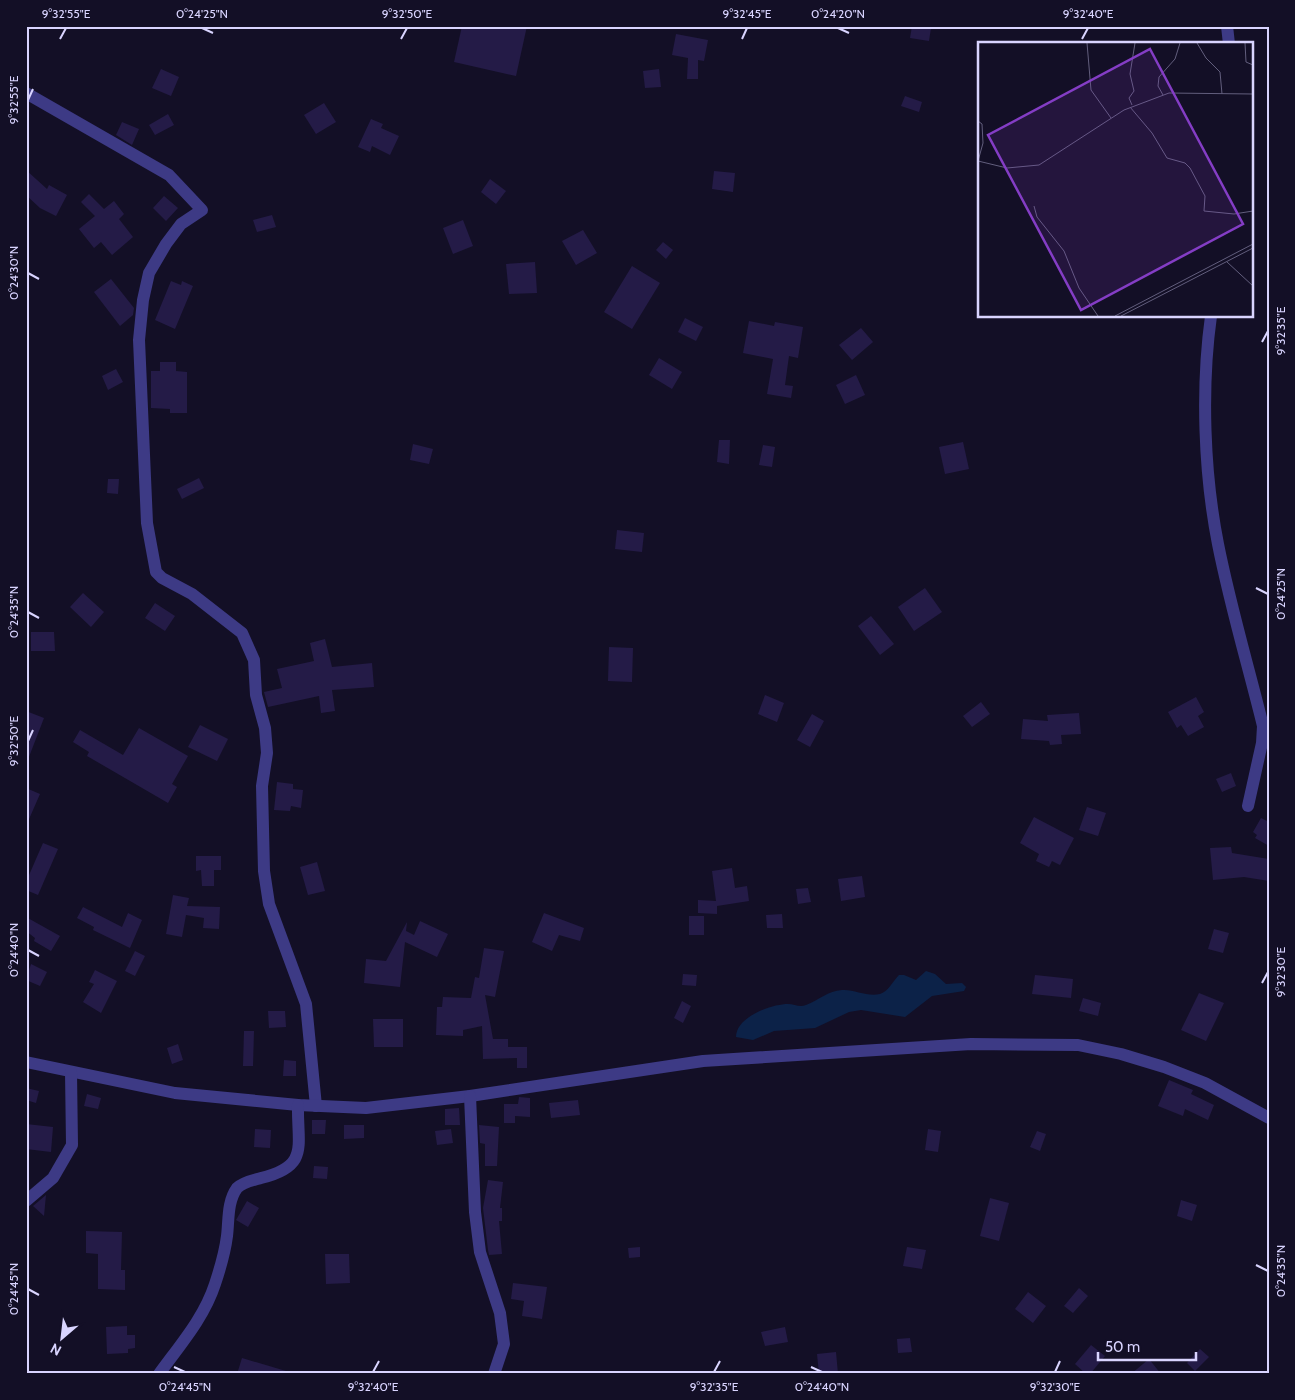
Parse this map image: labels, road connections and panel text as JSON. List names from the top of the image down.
{
  "scale_bar": "50 m",
  "north": "bottom left",
  "coordinates": [
    "9°32'55\"E",
    "0°24'25\"N",
    "9°32'50\"E",
    "9°32'45\"E",
    "0°24'20\"N",
    "9°32'40\"E",
    "0°24'30\"N",
    "9°32'35\"E",
    "0°24'35\"N",
    "0°24'40\"N",
    "9°32'30\"E",
    "0°24'45\"N"
  ]
}
